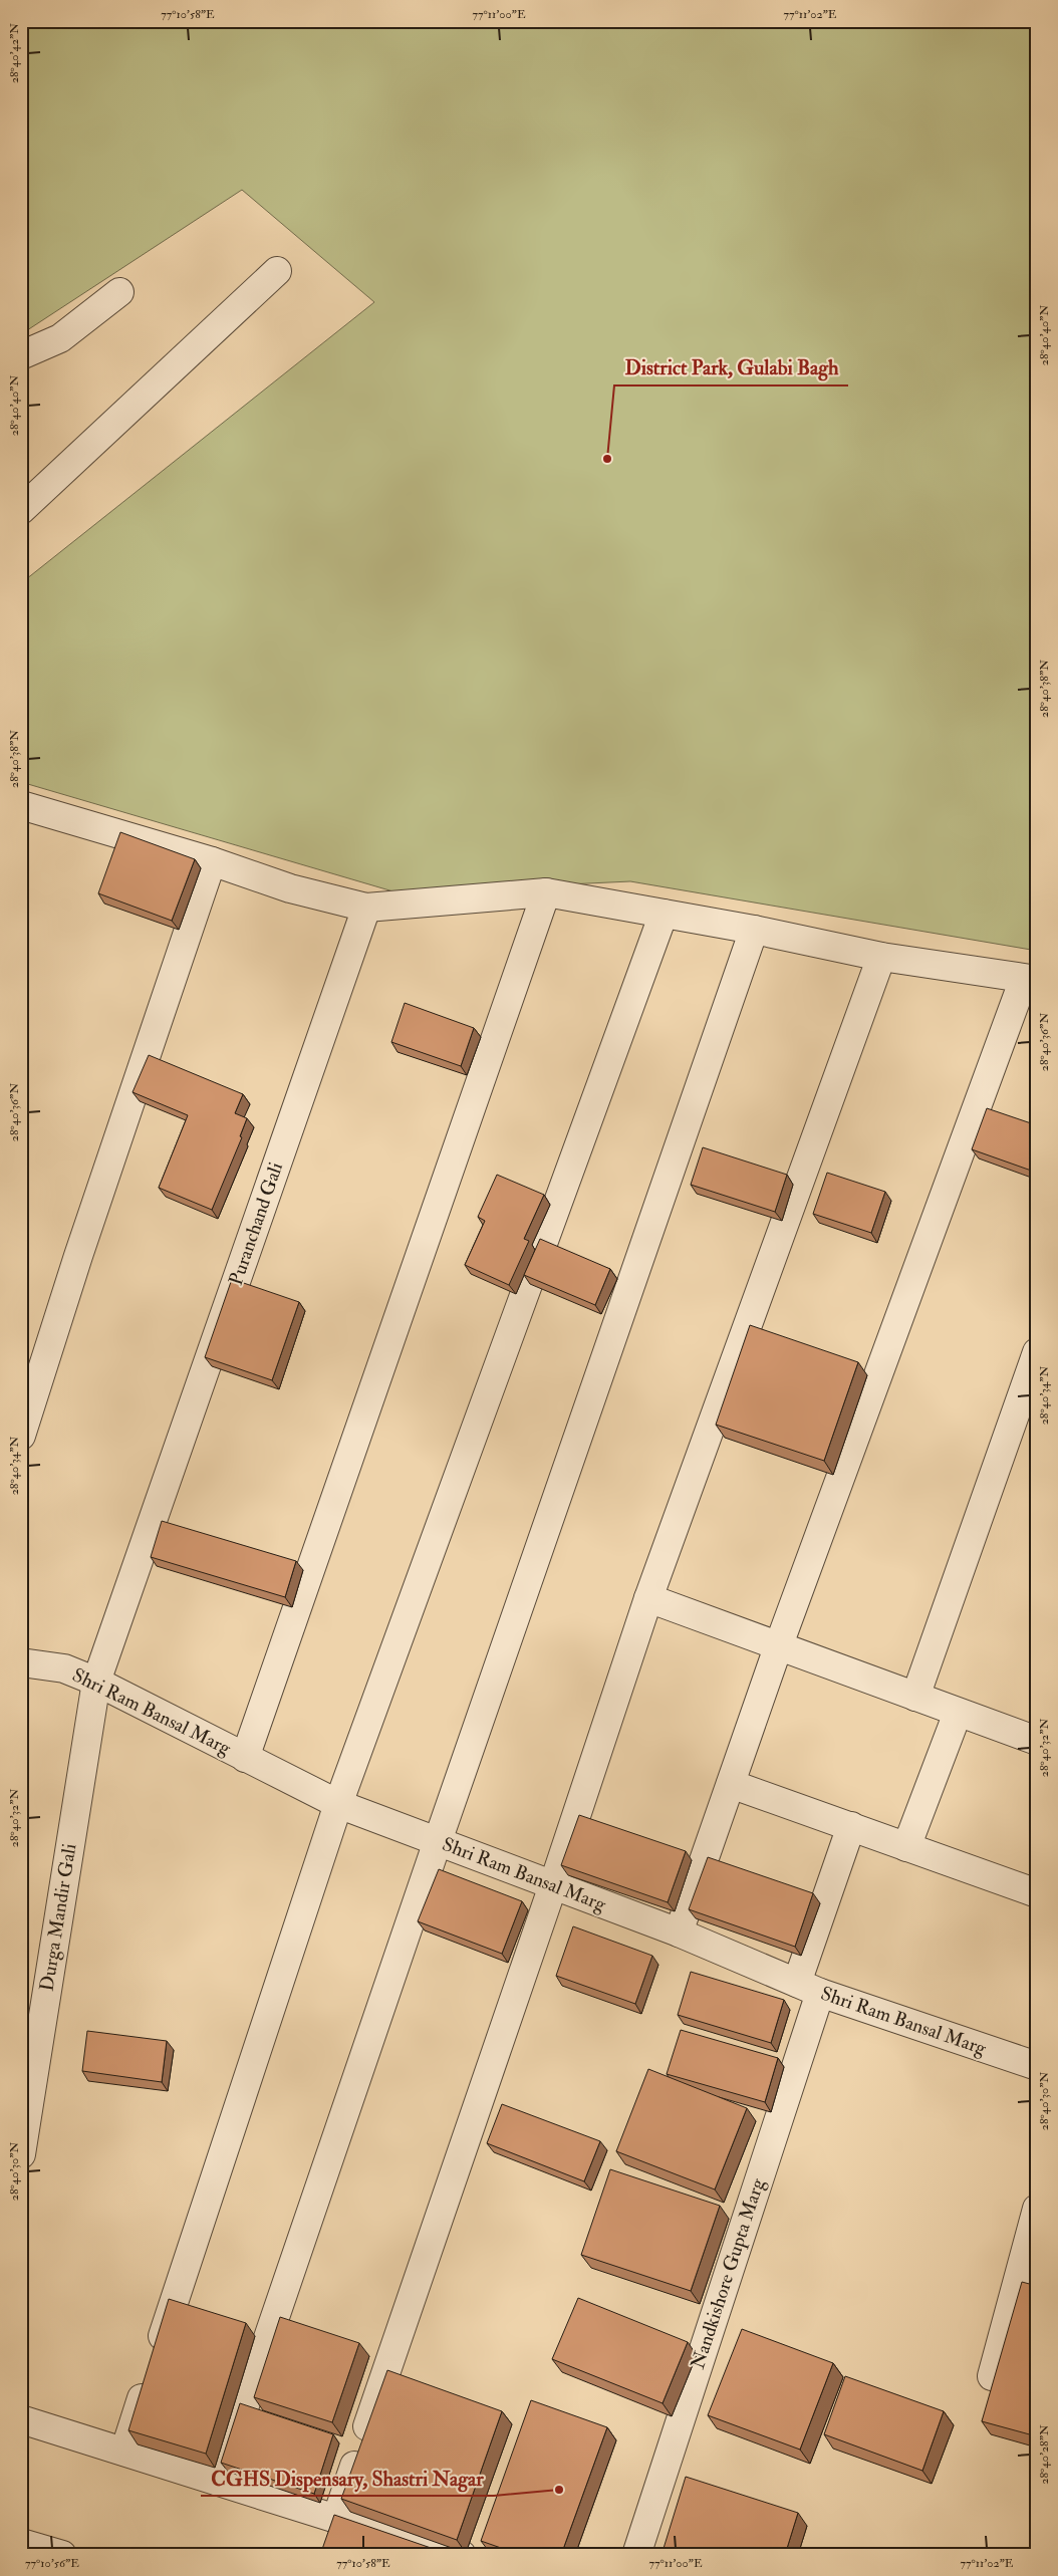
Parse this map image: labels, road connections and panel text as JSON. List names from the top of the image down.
{
  "streets": {
    "street": [
      "Puranchand Gali",
      "Shri Ram Bansal Marg",
      "Durga Mandir Gali",
      "Nandkishore Gupta Marg"
    ]
  },
  "crossings": [
    ["Puranchand Gali", "Shri Ram Bansal Marg"],
    ["Puranchand Gali", "Durga Mandir Gali"],
    ["Shri Ram Bansal Marg", "Durga Mandir Gali"],
    ["Shri Ram Bansal Marg", "Nandkishore Gupta Marg"]
  ],
  "places": ["District Park, Gulabi Bagh", "CGHS Dispensary, Shastri Nagar"],
  "coordinates": [
    "77°10'58\"E",
    "77°11'00\"E",
    "77°11'02\"E",
    "28°40'42\"N",
    "28°40'40\"N",
    "28°40'38\"N",
    "28°40'36\"N",
    "28°40'34\"N",
    "28°40'32\"N",
    "28°40'30\"N",
    "28°40'28\"N",
    "77°10'56\"E"
  ]
}
